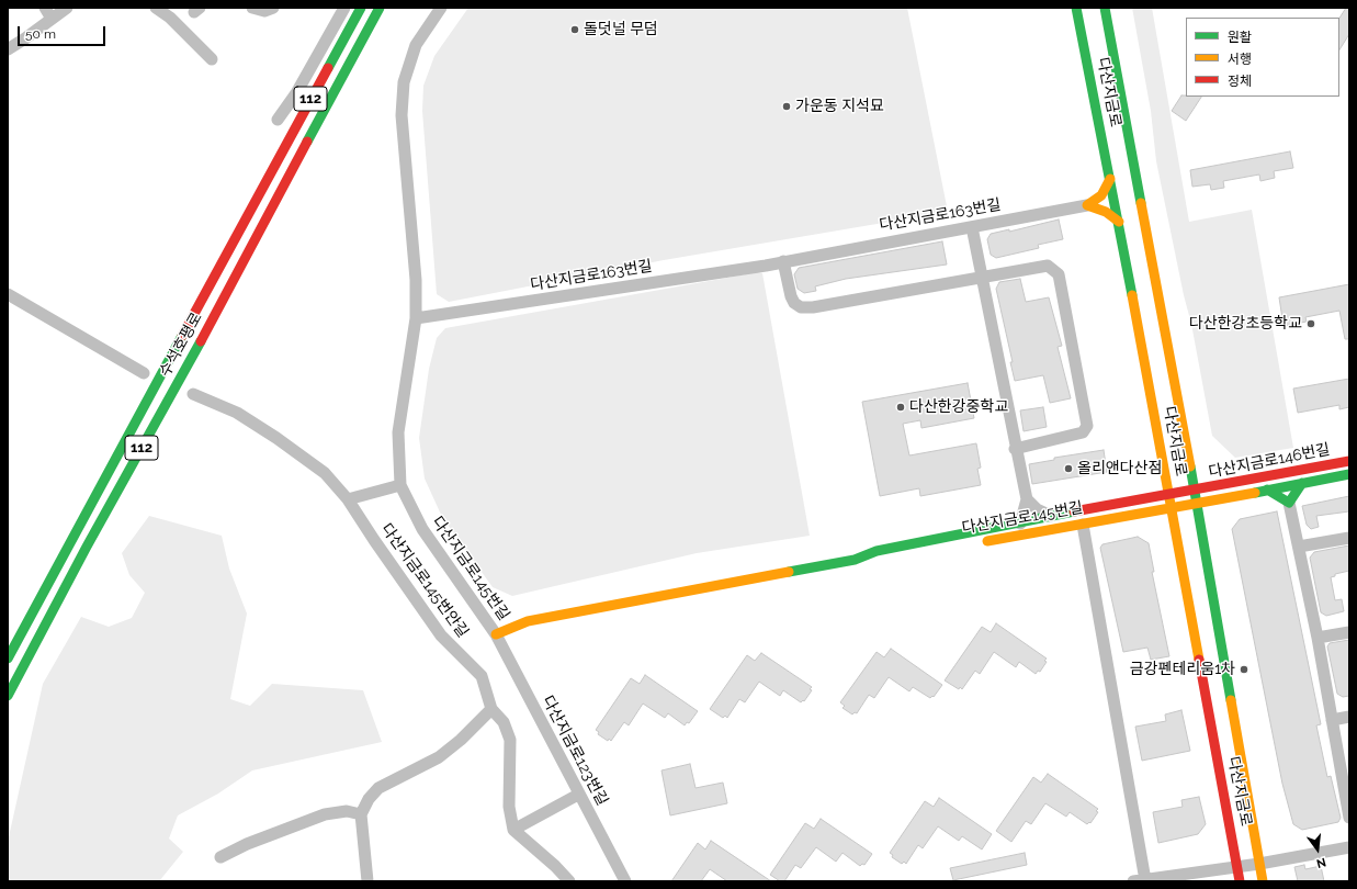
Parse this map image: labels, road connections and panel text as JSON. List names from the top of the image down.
{
  "streets": {
    "main road": [
      "다산지금로",
      "112",
      "수석호평로",
      "다산지금로146번길",
      "다산지금로145번길"
    ],
    "street": ["다산지금로163번길", "다산지금로145번안길", "다산지금로123번길"]
  },
  "crossings": [
    ["다산지금로", "다산지금로146번길"],
    ["다산지금로", "다산지금로145번길"],
    ["다산지금로163번길", "다산지금로145번길"],
    ["다산지금로146번길", "다산지금로145번길"],
    ["다산지금로145번길", "다산지금로123번길"]
  ],
  "places": [
    "돌덧널 무덤",
    "가운동 지석묘",
    "다산한강초등학교",
    "다산한강중학교",
    "올리앤다산점",
    "금강펜테리움1차"
  ],
  "legend": ["원활", "서행", "정체"],
  "scale_bar": "50 m",
  "north": "bottom"
}
